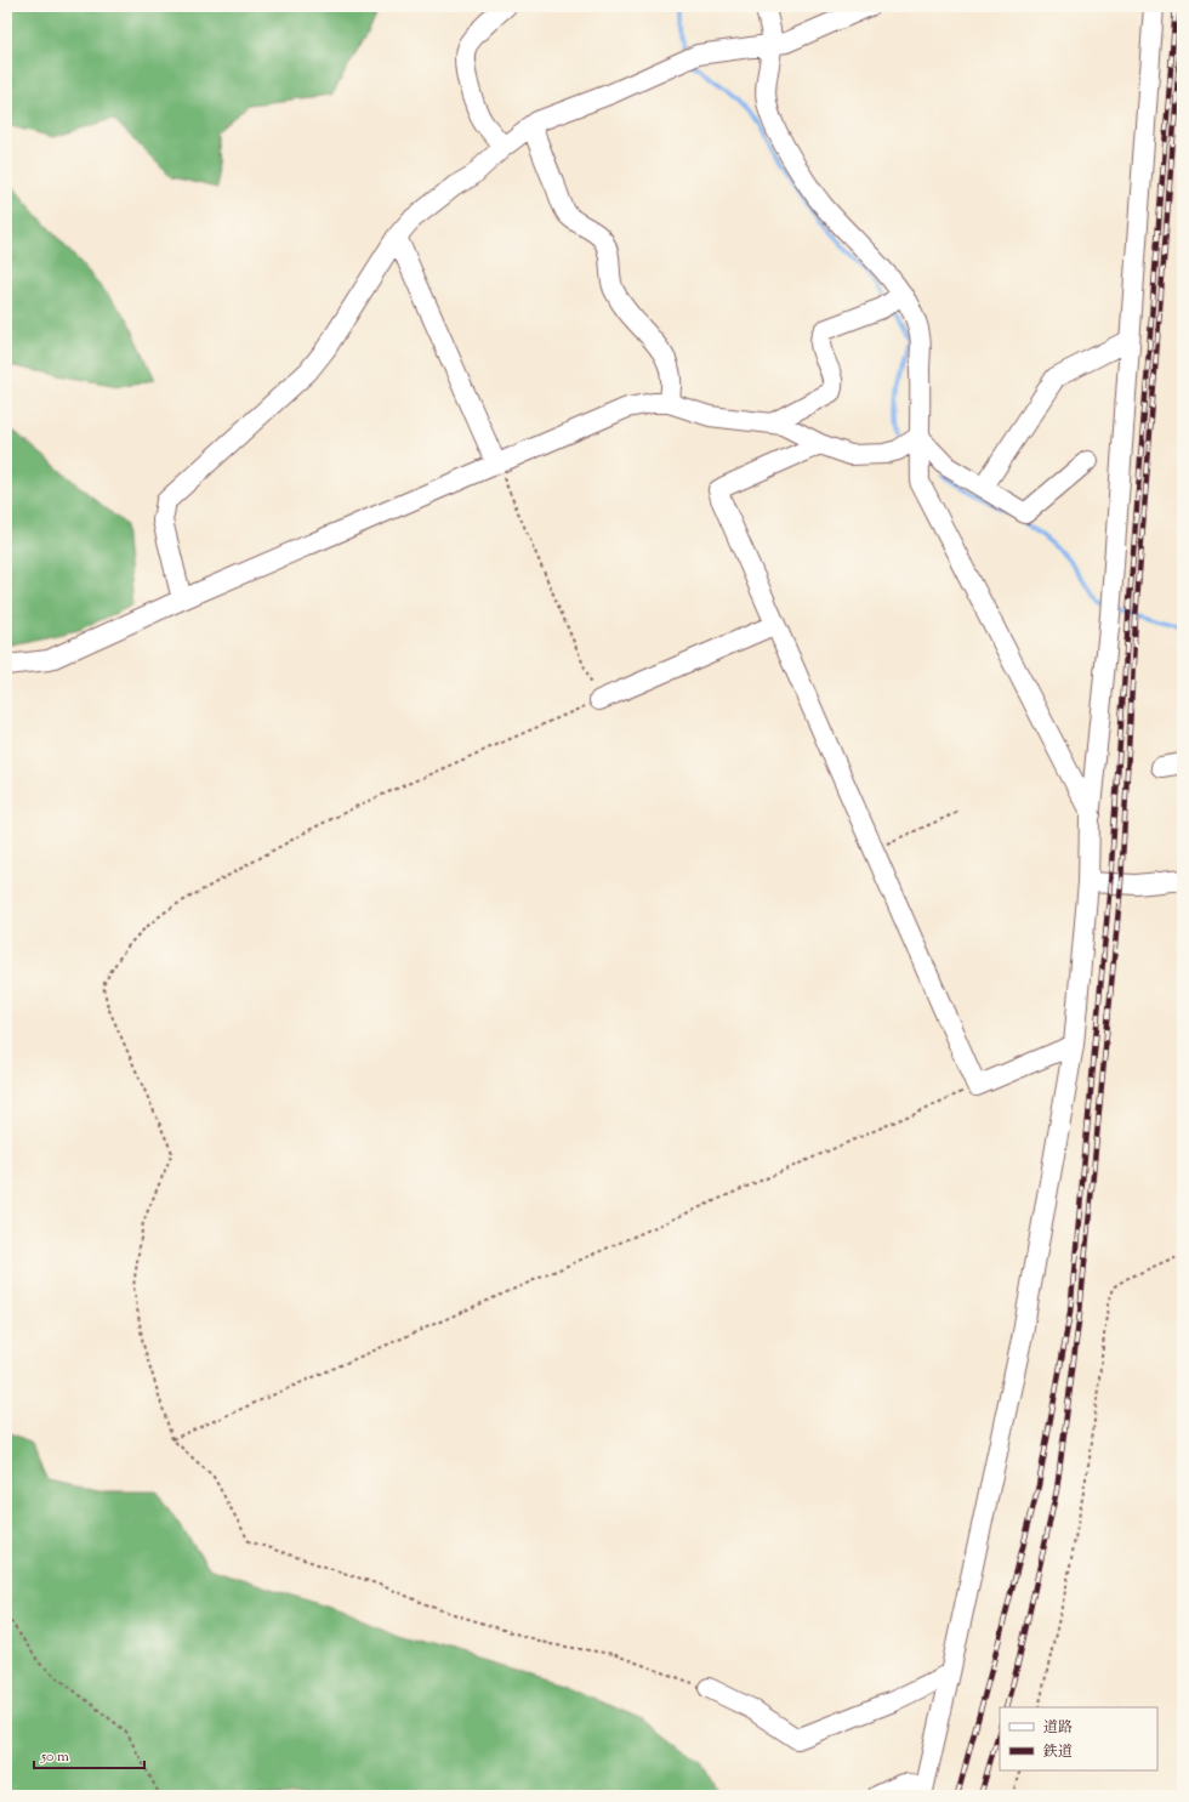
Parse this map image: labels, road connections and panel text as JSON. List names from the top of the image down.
{
  "legend": ["道路", "鉄道"],
  "scale_bar": "50 m"
}
